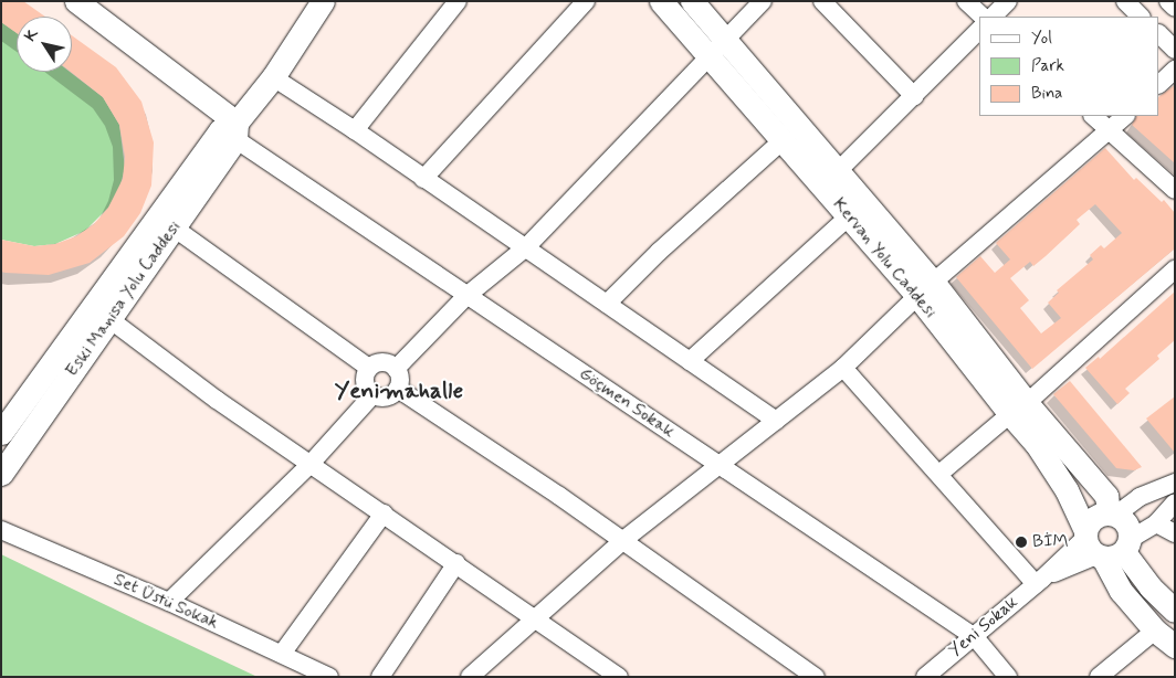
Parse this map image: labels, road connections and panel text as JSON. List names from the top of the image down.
{
  "streets": {
    "main road": ["Kervan Yolu Caddesi", "Eski Manisa Yolu Caddesi"],
    "street": ["Göçmen Sokak", "Set Üstü Sokak", "Yeni Sokak"]
  },
  "crossings": [
    ["Kervan Yolu Caddesi", "Yeni Sokak"],
    ["Eski Manisa Yolu Caddesi", "Göçmen Sokak"],
    ["Göçmen Sokak", "Yeni Sokak"]
  ],
  "districts": ["Yenimahalle"],
  "places": ["BİM"],
  "legend": ["Yol", "Park", "Bina"],
  "north": "top left"
}
